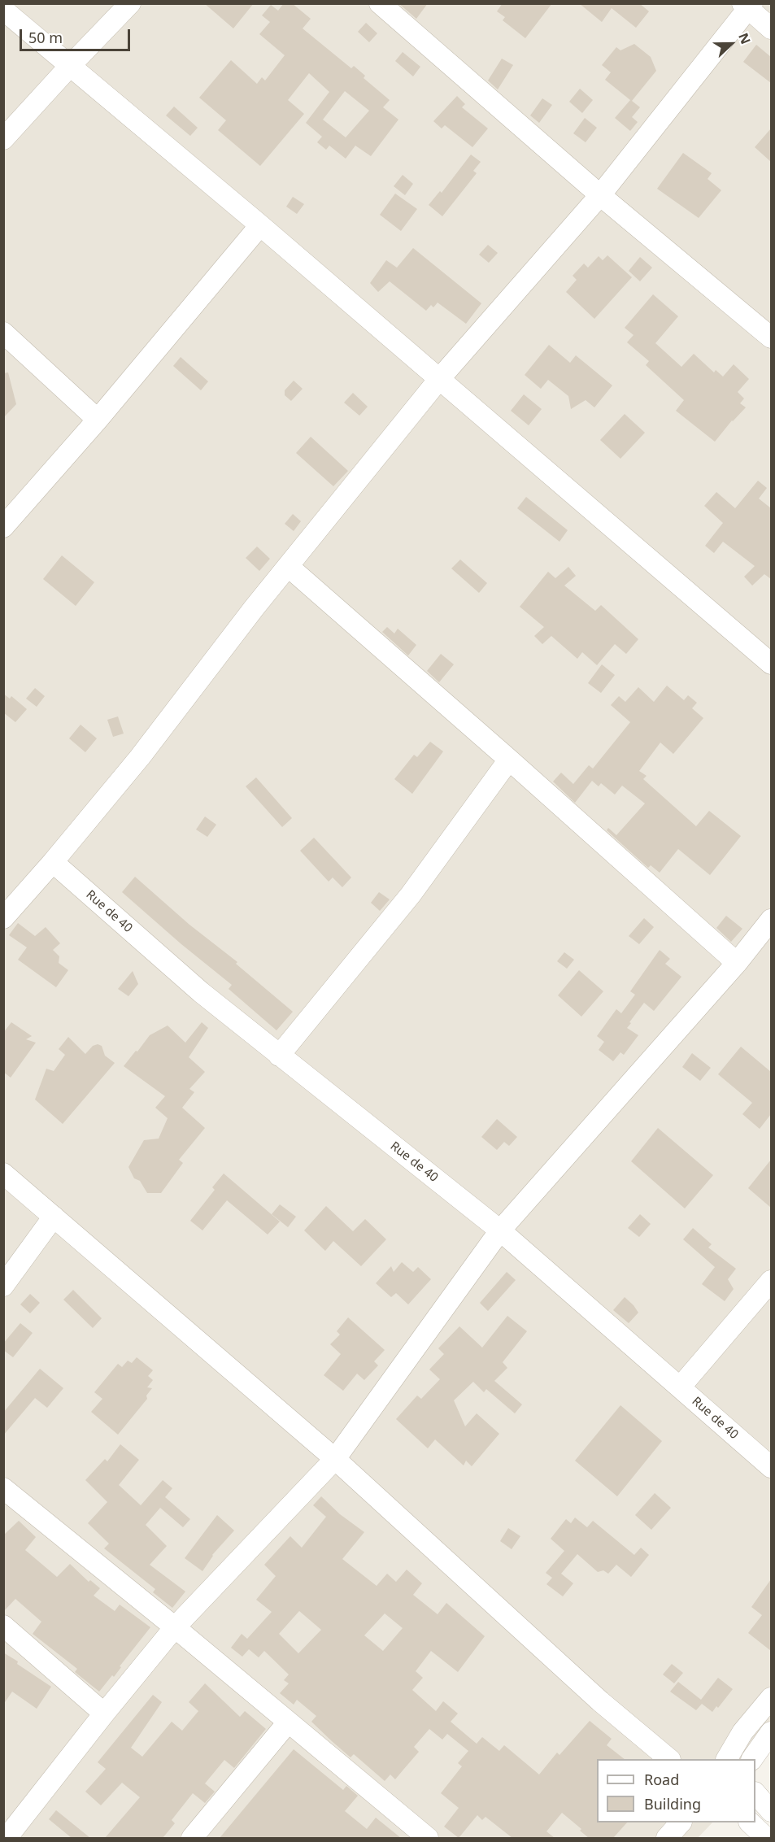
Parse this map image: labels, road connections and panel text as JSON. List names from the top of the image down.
{
  "streets": {
    "street": ["Rue de 40"]
  },
  "legend": ["Road", "Building"],
  "scale_bar": "50 m",
  "north": "right"
}
